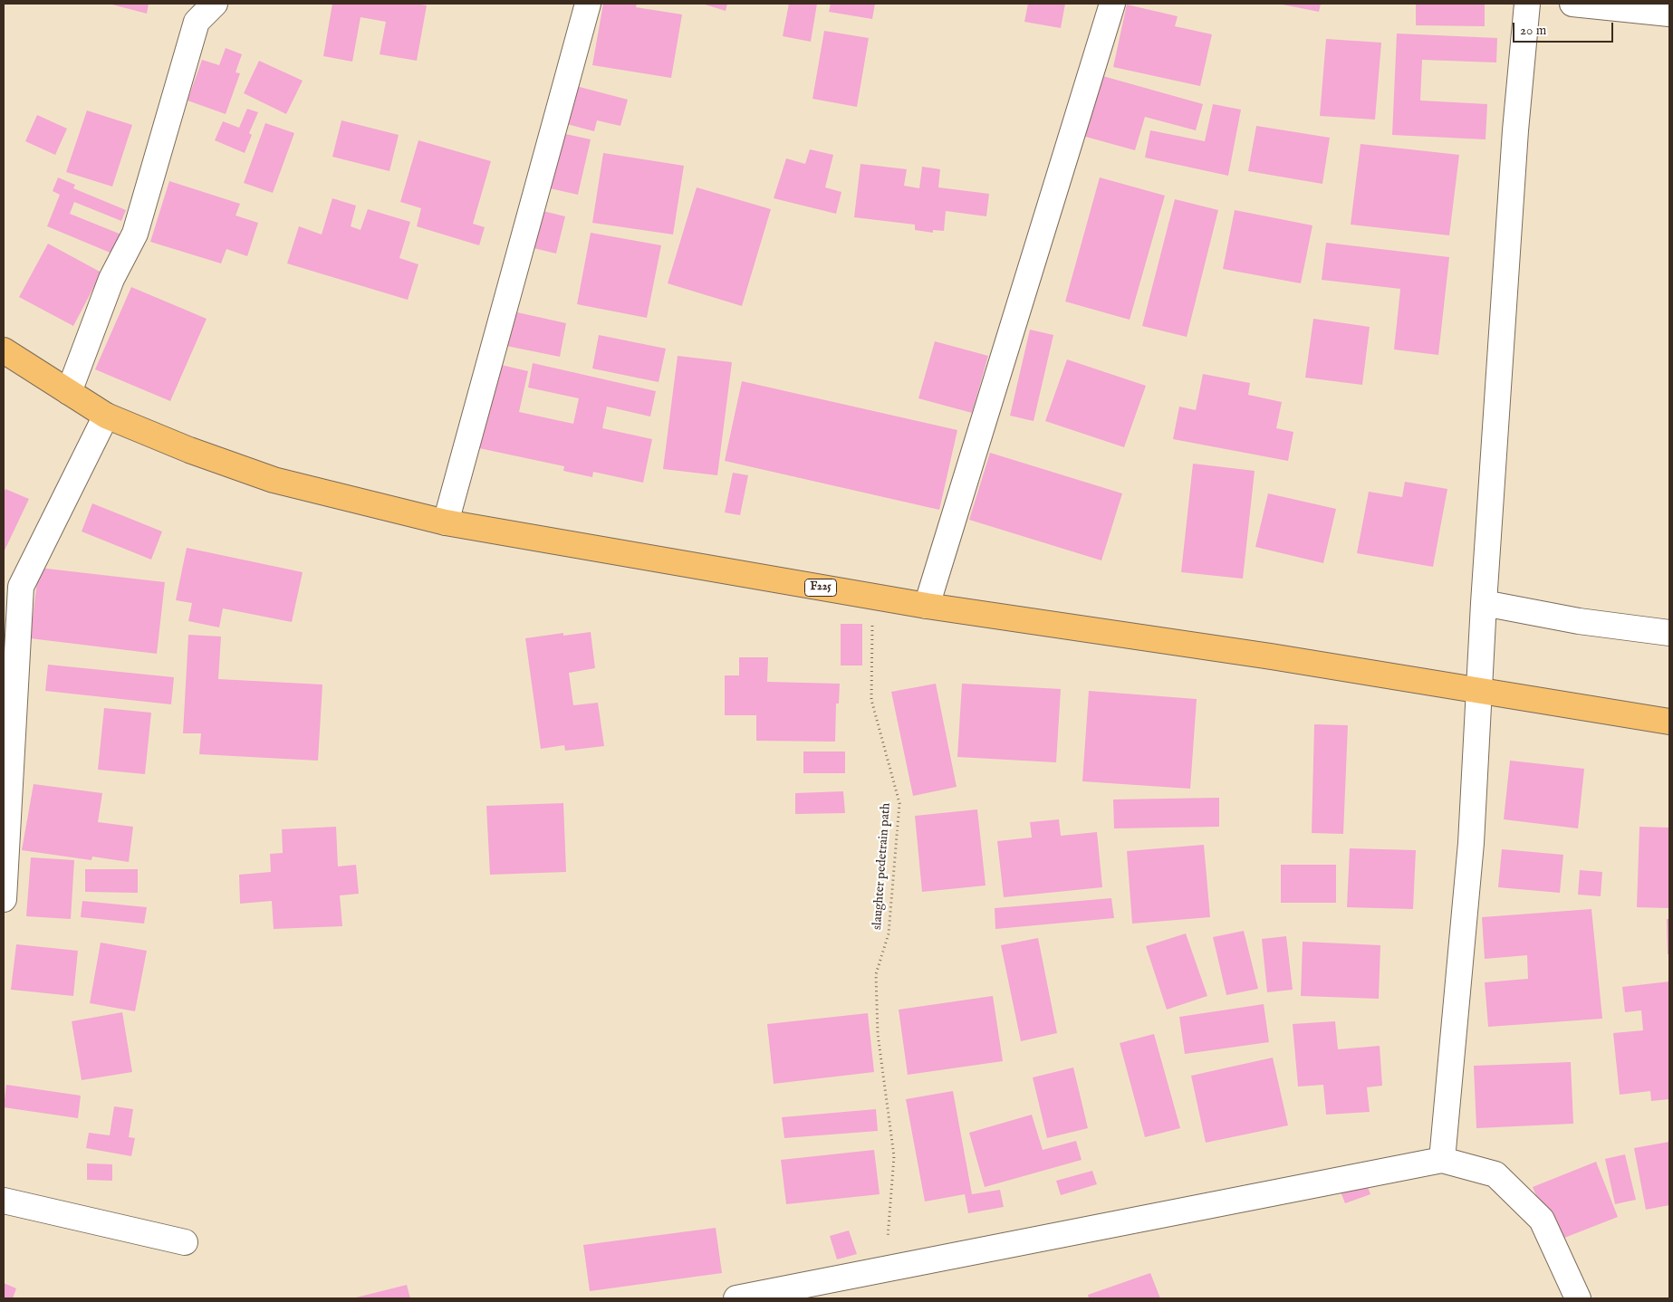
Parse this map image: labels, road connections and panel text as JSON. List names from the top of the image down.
{
  "streets": {
    "main road": ["F225"],
    "path": ["slaughter pedetrain path"]
  },
  "crossings": [
    ["F225", "slaughter pedetrain path"]
  ],
  "scale_bar": "20 m"
}
